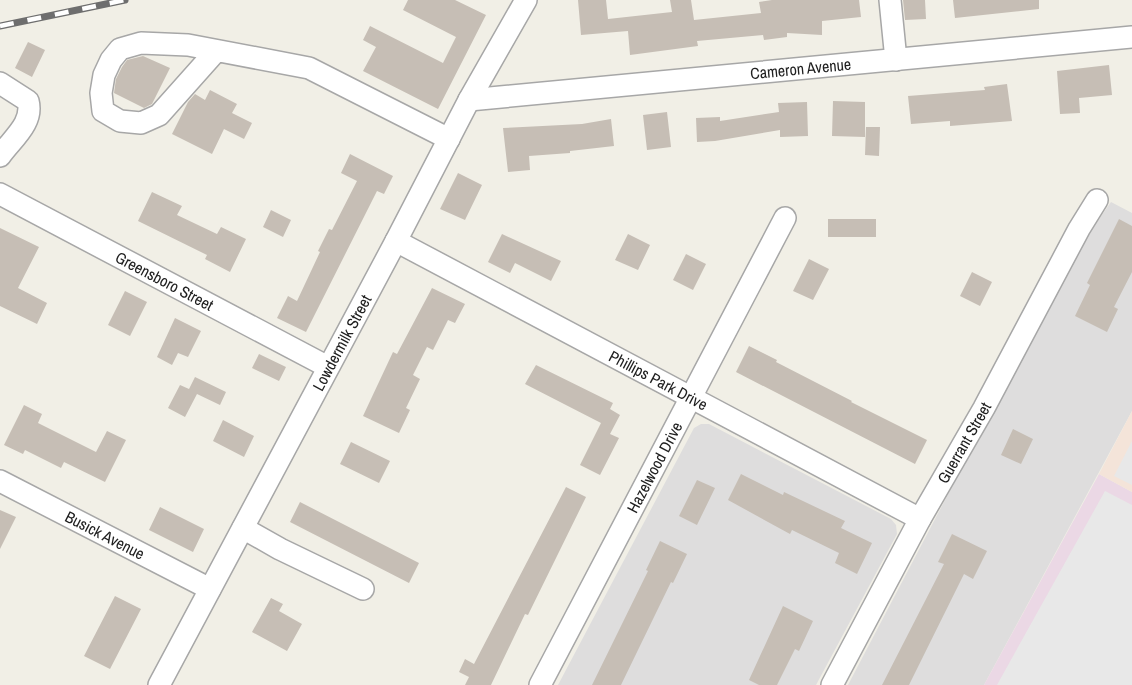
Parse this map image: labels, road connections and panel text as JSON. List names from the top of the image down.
{
  "streets": {
    "street": [
      "Cameron Avenue",
      "Greensboro Street",
      "Lowdermilk Street",
      "Phillips Park Drive",
      "Guerrant Street",
      "Hazelwood Drive",
      "Busick Avenue"
    ]
  },
  "crossings": [
    ["Cameron Avenue", "Lowdermilk Street"],
    ["Greensboro Street", "Lowdermilk Street"],
    ["Lowdermilk Street", "Phillips Park Drive"],
    ["Lowdermilk Street", "Busick Avenue"],
    ["Phillips Park Drive", "Guerrant Street"],
    ["Phillips Park Drive", "Hazelwood Drive"]
  ]
}
